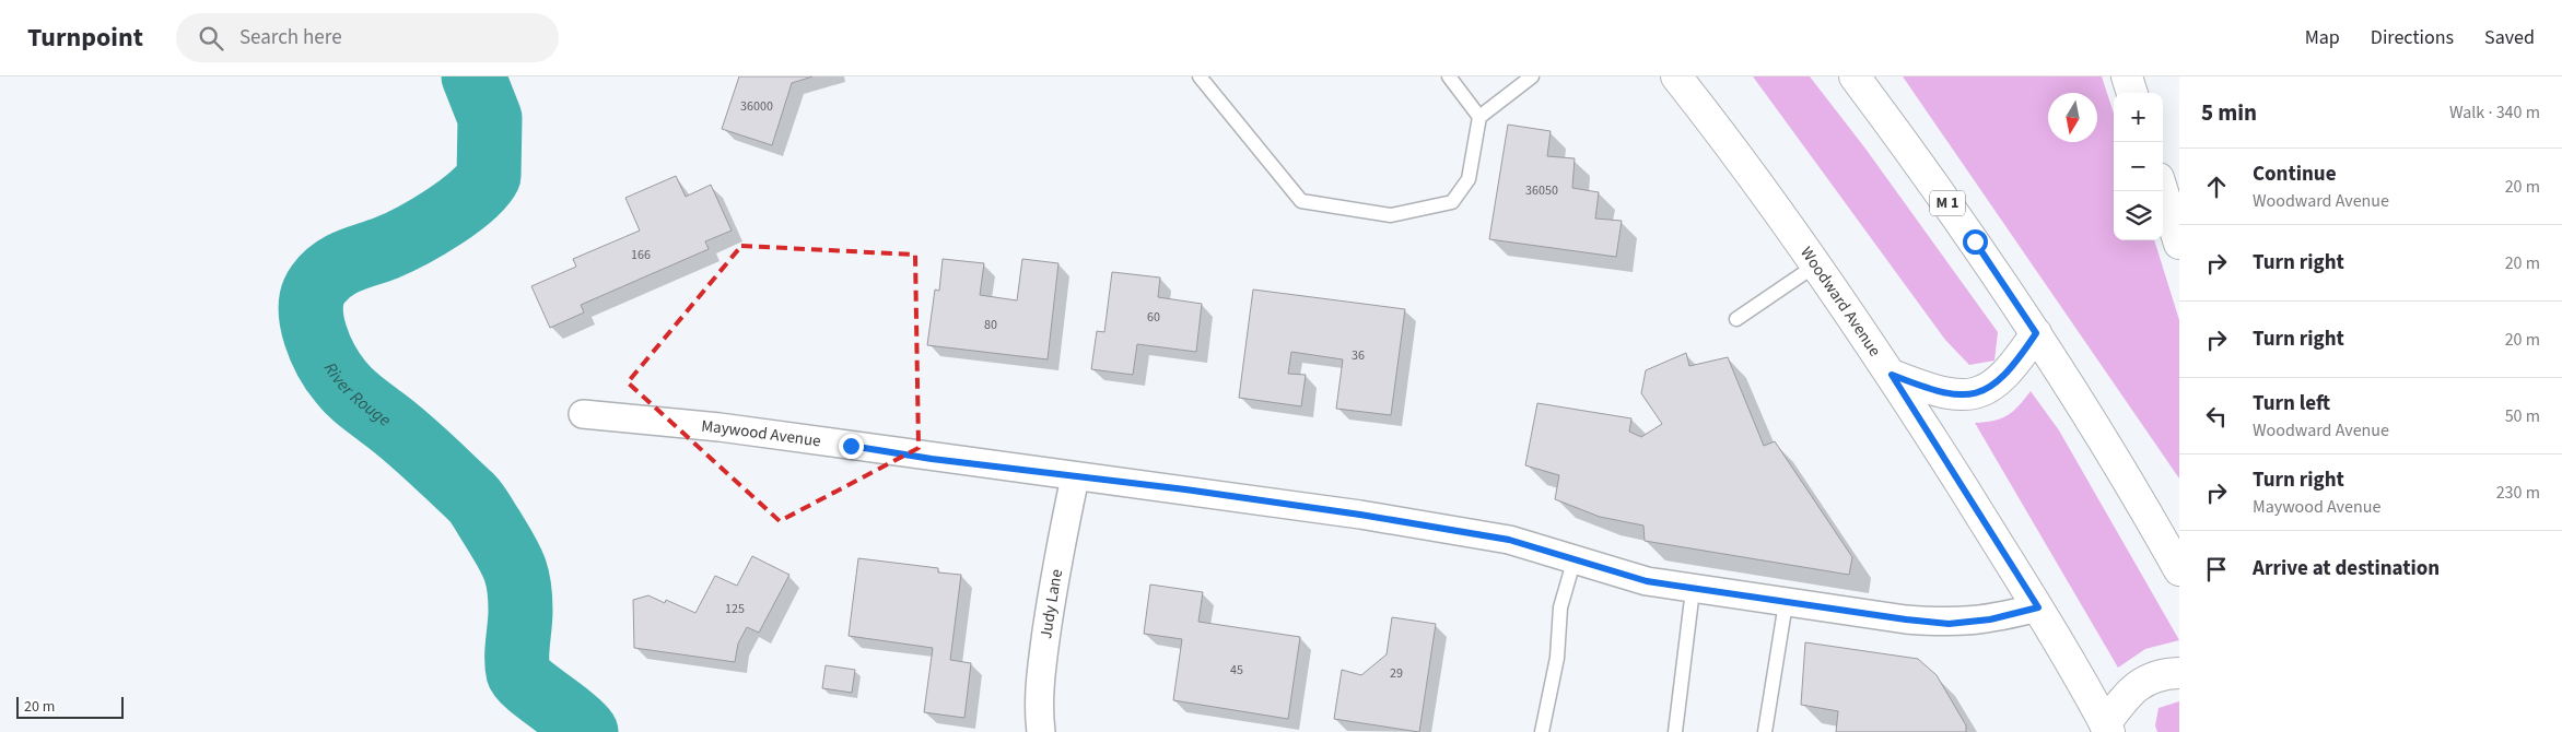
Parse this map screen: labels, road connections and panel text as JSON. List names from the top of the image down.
{
  "streets": {
    "main road": ["M 1", "Woodward Avenue"],
    "street": ["Maywood Avenue", "Judy Lane"]
  },
  "crossings": [
    ["Woodward Avenue", "Maywood Avenue"],
    ["Maywood Avenue", "Judy Lane"]
  ],
  "water": ["River Rouge"],
  "house_numbers": [
    "36000",
    "36050",
    "166",
    "60",
    "80",
    "36",
    "125",
    "45",
    "29"
  ],
  "scale_bar": "20 m",
  "north": "bottom",
  "page": {
    "header": "Turnpoint",
    "search": "Search here",
    "nav": ["Map", "Directions", "Saved"],
    "heading": ["5 min", "Walk · 340 m"],
    "map_buttons": ["+", "−"],
    "list": [
      ["Continue", "Woodward Avenue", "20 m"],
      ["Turn right", "20 m"],
      ["Turn right", "20 m"],
      ["Turn left", "Woodward Avenue", "50 m"],
      ["Turn right", "Maywood Avenue", "230 m"],
      "Arrive at destination"
    ],
    "scale": "20 m"
  }
}
